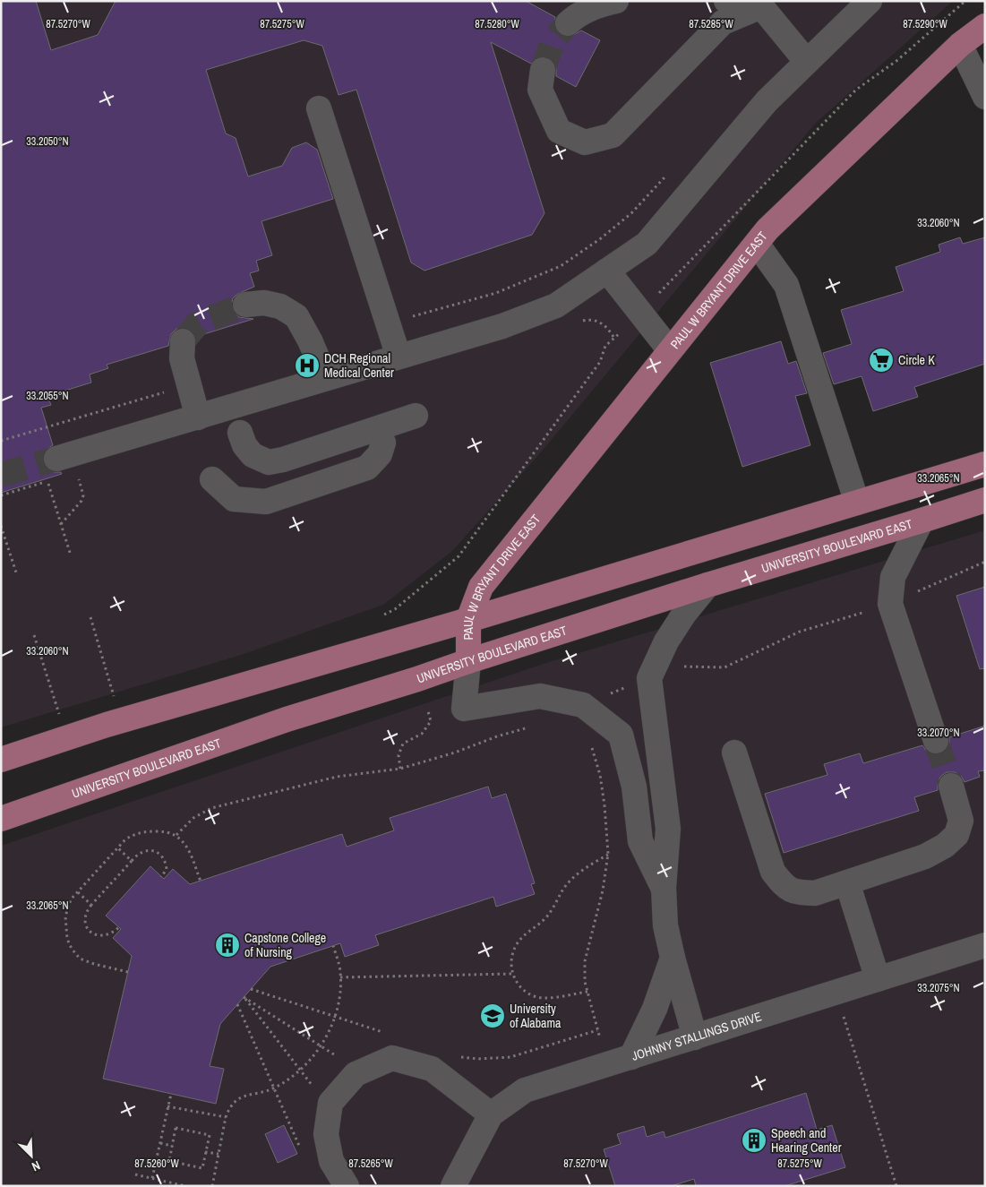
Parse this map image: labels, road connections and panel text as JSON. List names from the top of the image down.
{
  "streets": {
    "main road": ["PAUL W BRYANT DRIVE EAST", "UNIVERSITY BOULEVARD EAST"],
    "street": ["JOHNNY STALLINGS DRIVE"]
  },
  "crossings": [
    ["PAUL W BRYANT DRIVE EAST", "UNIVERSITY BOULEVARD EAST"]
  ],
  "places": {
    "supermarket": ["Circle K"],
    "hospital": ["DCH Regional Medical Center"],
    "building": ["Capstone College of Nursing", "Speech and Hearing Center"],
    "school or university": ["University of Alabama"]
  },
  "north": "bottom right",
  "coordinates": [
    "87.5270°W",
    "87.5275°W",
    "87.5280°W",
    "87.5285°W",
    "87.5290°W",
    "33.2050°N",
    "33.2060°N",
    "33.2055°N",
    "33.2065°N",
    "33.2070°N",
    "33.2075°N",
    "87.5260°W",
    "87.5265°W"
  ]
}
